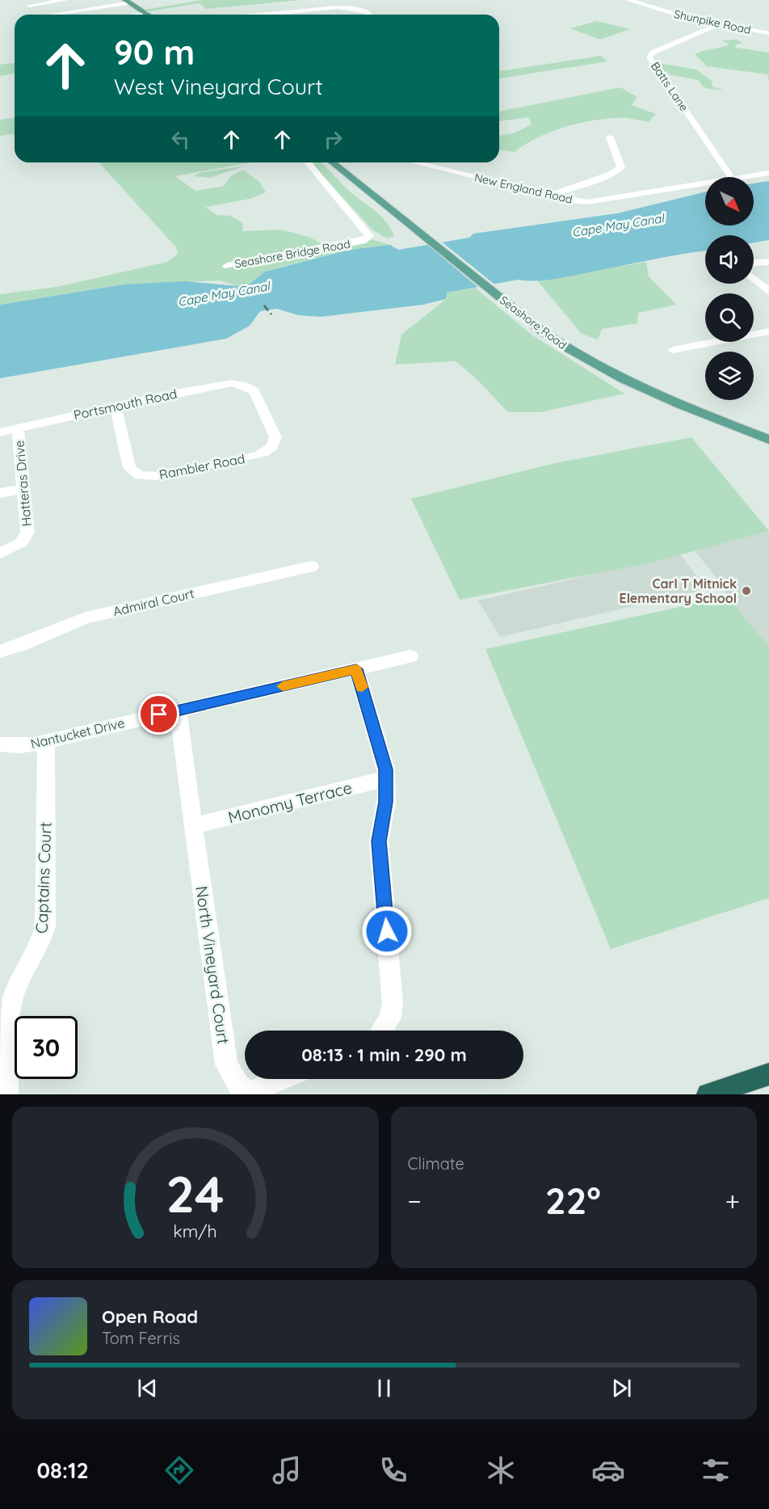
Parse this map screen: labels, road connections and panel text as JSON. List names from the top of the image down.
{
  "streets": {
    "main road": ["Seashore Road"],
    "street": [
      "Shunpike Road",
      "Batts Lane",
      "New England Road",
      "Seashore Bridge Road",
      "Portsmouth Road",
      "Rambler Road",
      "Hatteras Drive",
      "Admiral Court",
      "Nantucket Drive",
      "Monomy Terrace",
      "Captains Court",
      "North Vineyard Court"
    ]
  },
  "crossings": [
    ["Shunpike Road", "Batts Lane"],
    ["Portsmouth Road", "Rambler Road"],
    ["Portsmouth Road", "Hatteras Drive"],
    ["Nantucket Drive", "Captains Court"],
    ["Nantucket Drive", "North Vineyard Court"],
    ["Monomy Terrace", "North Vineyard Court"]
  ],
  "water": ["Cape May Canal"],
  "places": ["Carl T Mitnick Elementary School"],
  "north": "bottom right",
  "page": {
    "turn": ["90 m", "West Vineyard Court"],
    "limit": "30",
    "trip": "08:13 · 1 min · 290 m",
    "tile": "Climate",
    "heat": ["−", "22°", "+"],
    "song": ["Open Road", "Tom Ferris"],
    "tabs": "08:12",
    "gauge": ["24", "km/h"]
  }
}
